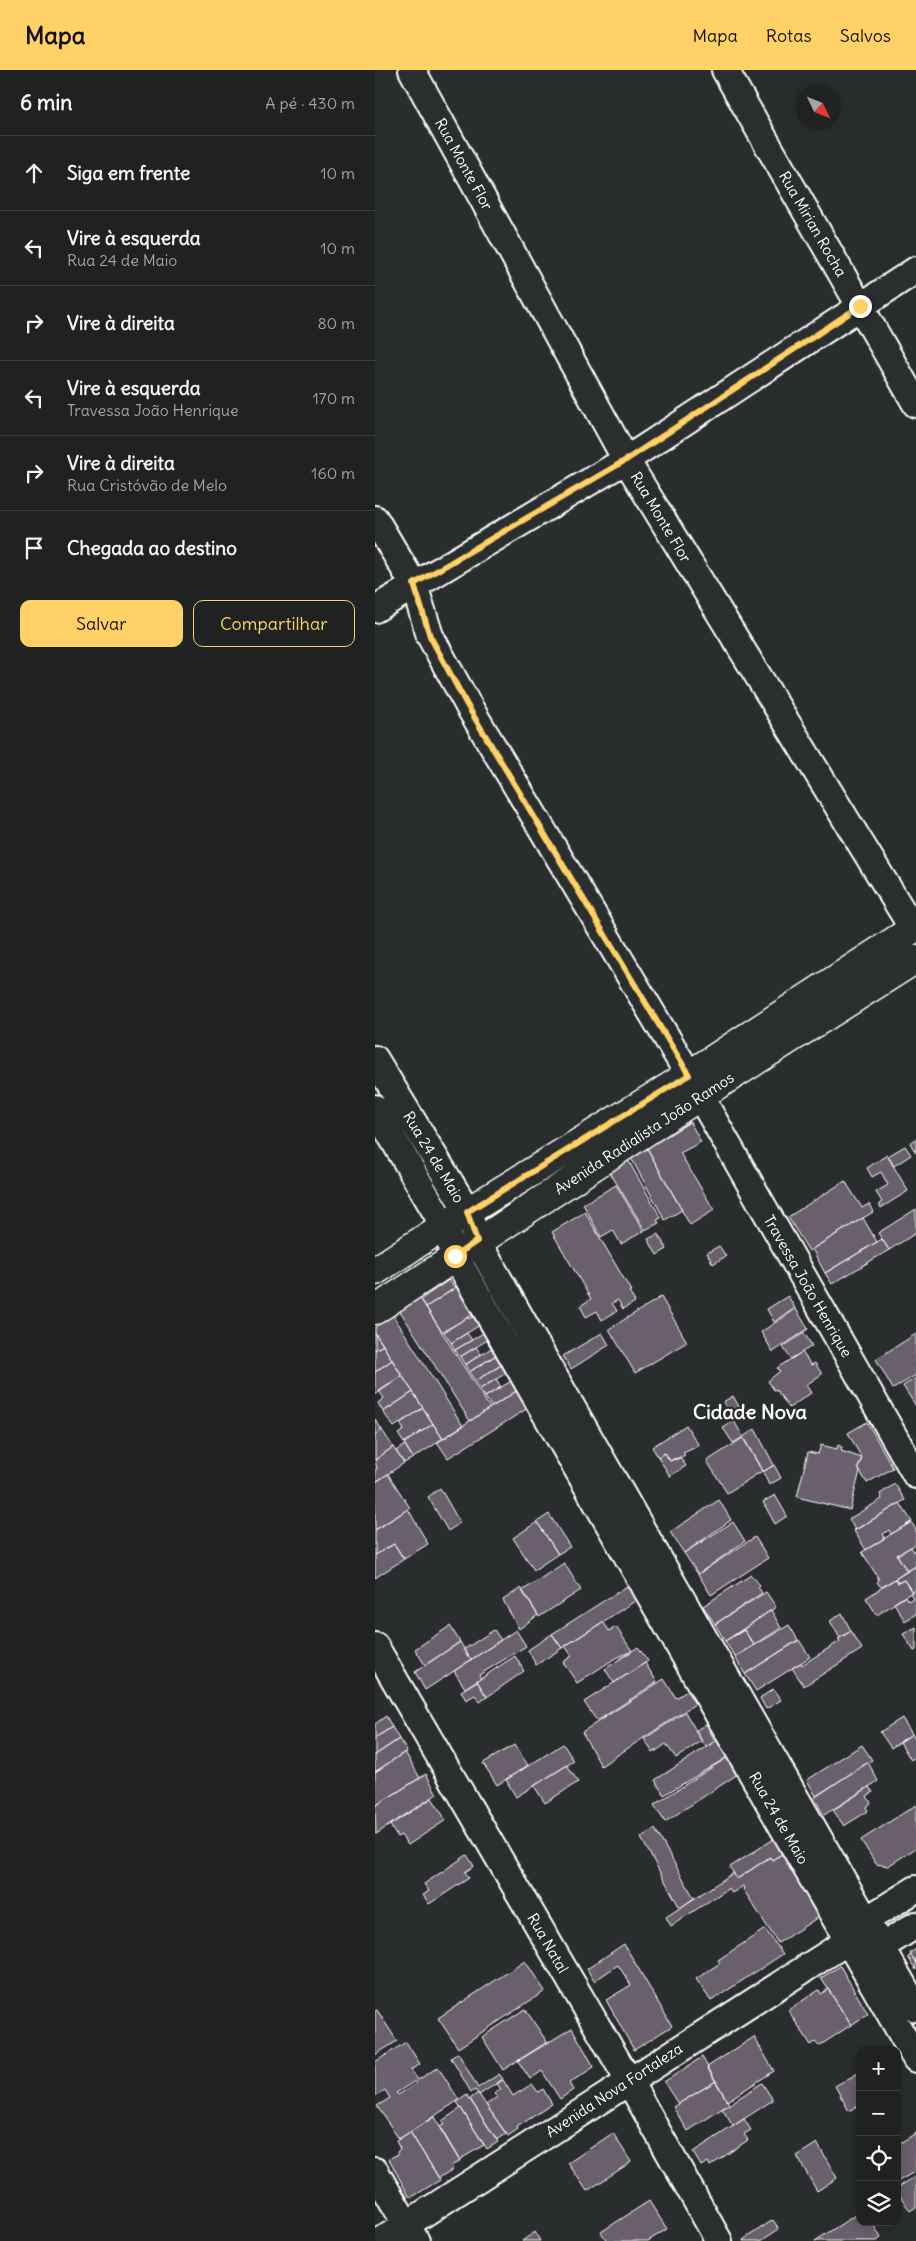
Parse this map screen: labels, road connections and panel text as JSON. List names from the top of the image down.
{
  "streets": {
    "main road": ["Avenida Radialista João Ramos"],
    "street": [
      "Rua Monte Flor",
      "Rua Mirian Rocha",
      "Rua 24 de Maio",
      "Travessa João Henrique",
      "Rua Natal",
      "Avenida Nova Fortaleza"
    ]
  },
  "crossings": [
    ["Rua Monte Flor", "Avenida Radialista João Ramos"],
    ["Avenida Radialista João Ramos", "Rua 24 de Maio"],
    ["Avenida Radialista João Ramos", "Travessa João Henrique"],
    ["Rua 24 de Maio", "Avenida Nova Fortaleza"],
    ["Rua Natal", "Avenida Nova Fortaleza"]
  ],
  "districts": ["Cidade Nova"],
  "north": "bottom right",
  "page": {
    "header": "Mapa",
    "nav": ["Mapa", "Rotas", "Salvos"],
    "heading": ["6 min", "A pé · 430 m"],
    "list": [
      ["Siga em frente", "10 m"],
      ["Vire à esquerda", "Rua 24 de Maio", "10 m"],
      ["Vire à direita", "80 m"],
      ["Vire à esquerda", "Travessa João Henrique", "170 m"],
      ["Vire à direita", "Rua Cristóvão de Melo", "160 m"],
      "Chegada ao destino"
    ],
    "buttons": ["Salvar", "Compartilhar"],
    "map_buttons": ["+", "−"]
  }
}
